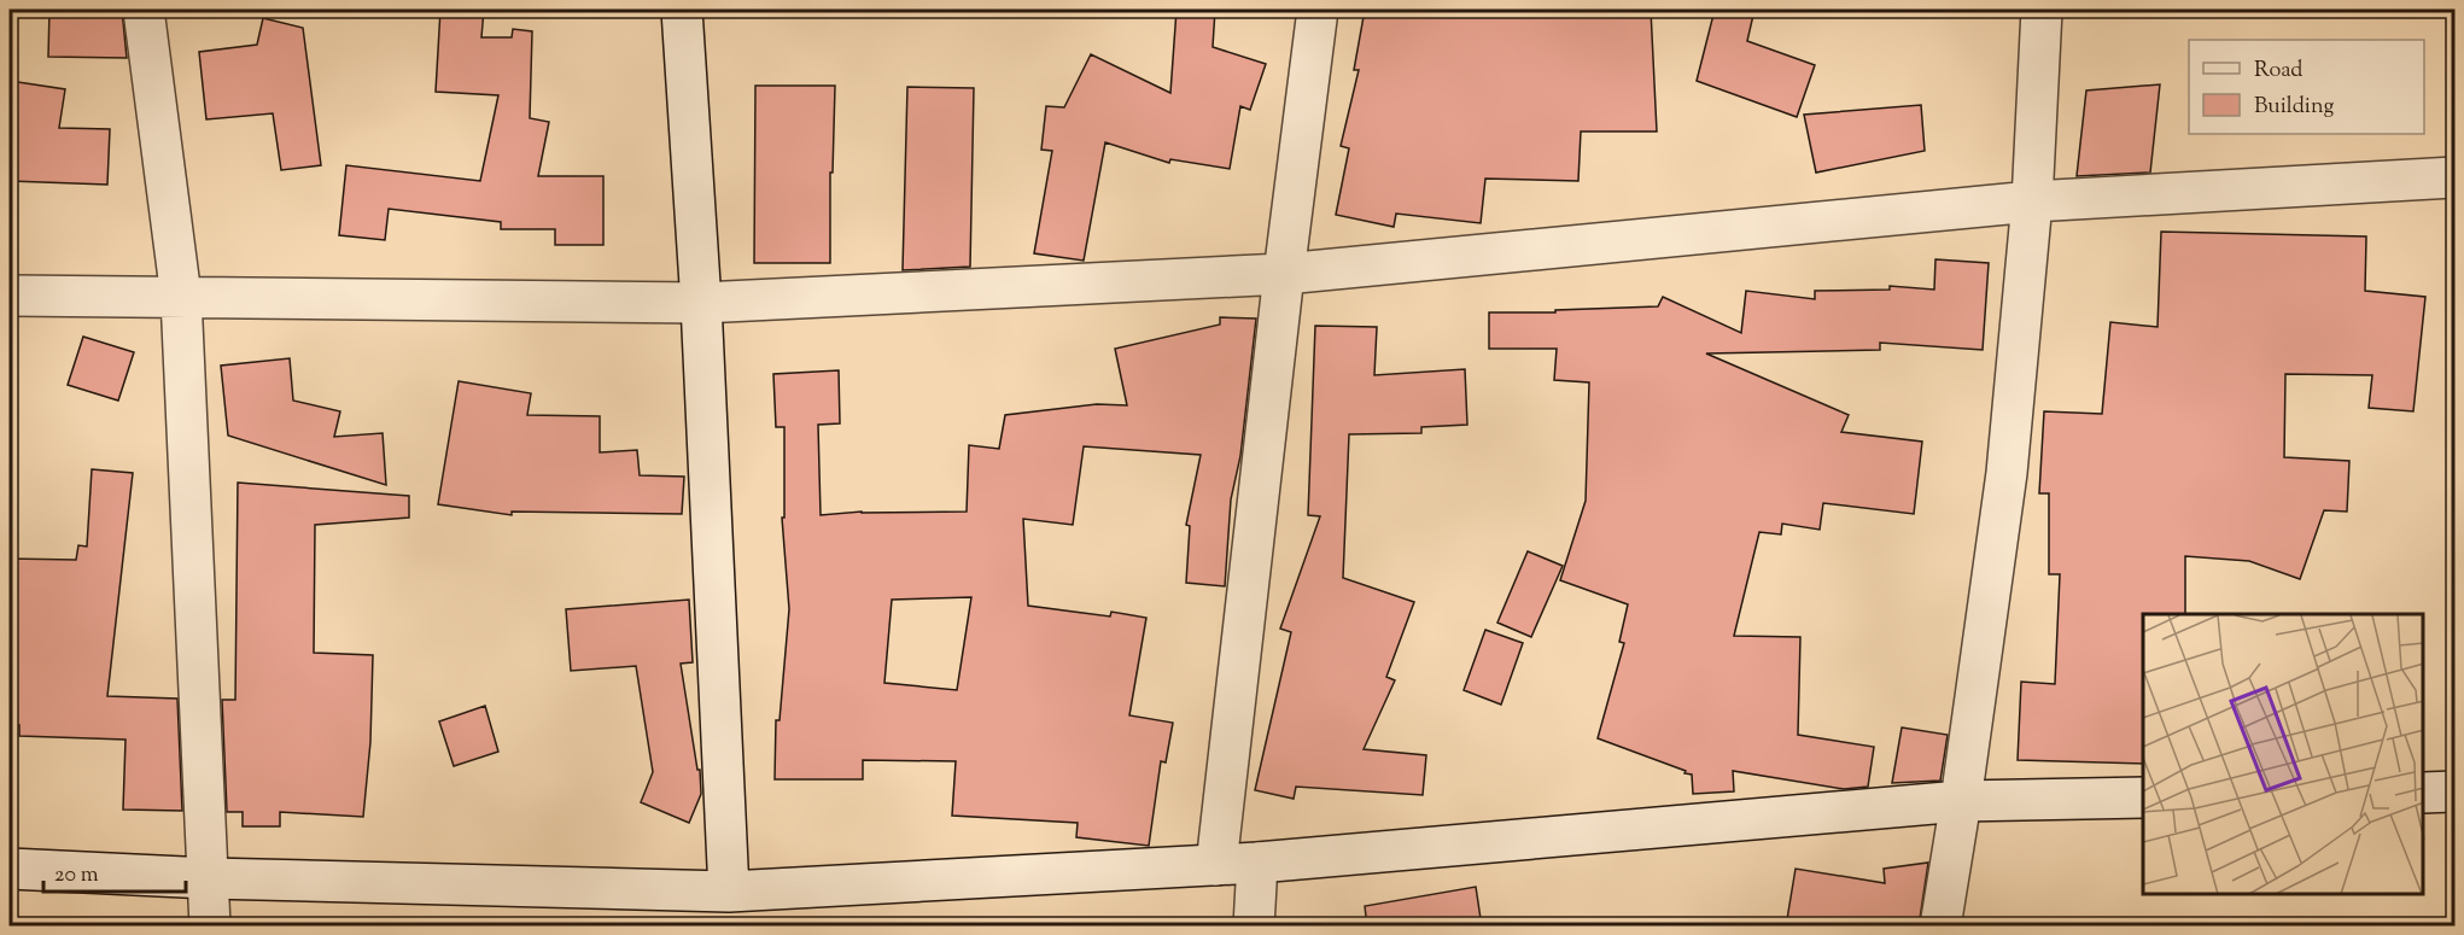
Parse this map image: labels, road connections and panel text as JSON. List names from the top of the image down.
{
  "legend": ["Road", "Building"],
  "scale_bar": "20 m"
}
